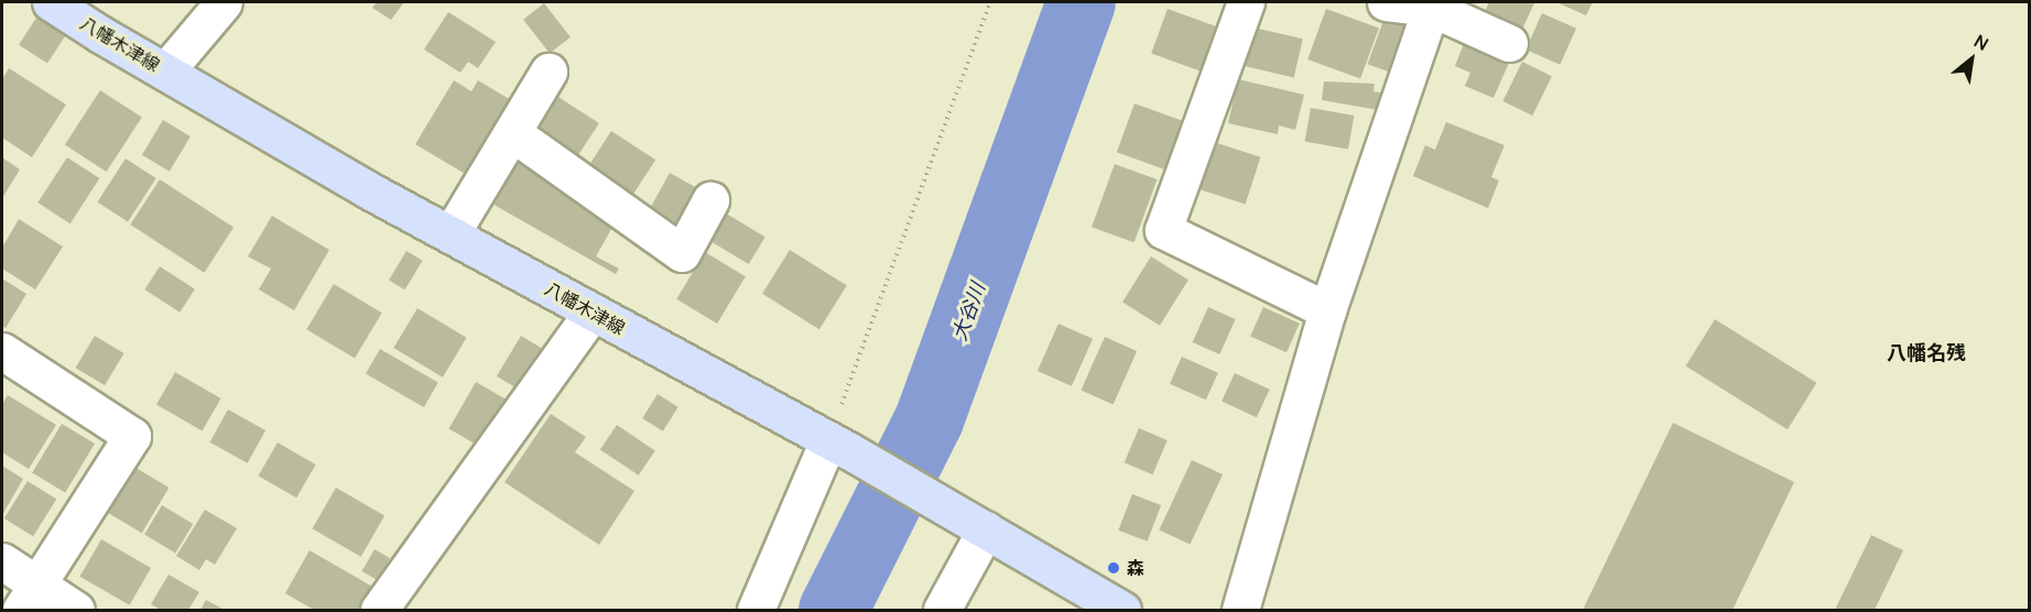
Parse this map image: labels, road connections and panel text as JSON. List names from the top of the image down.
{
  "streets": {
    "main road": ["八幡木津線"]
  },
  "districts": ["八幡名残"],
  "water": ["大谷川"],
  "places": ["森"],
  "north": "top right"
}
